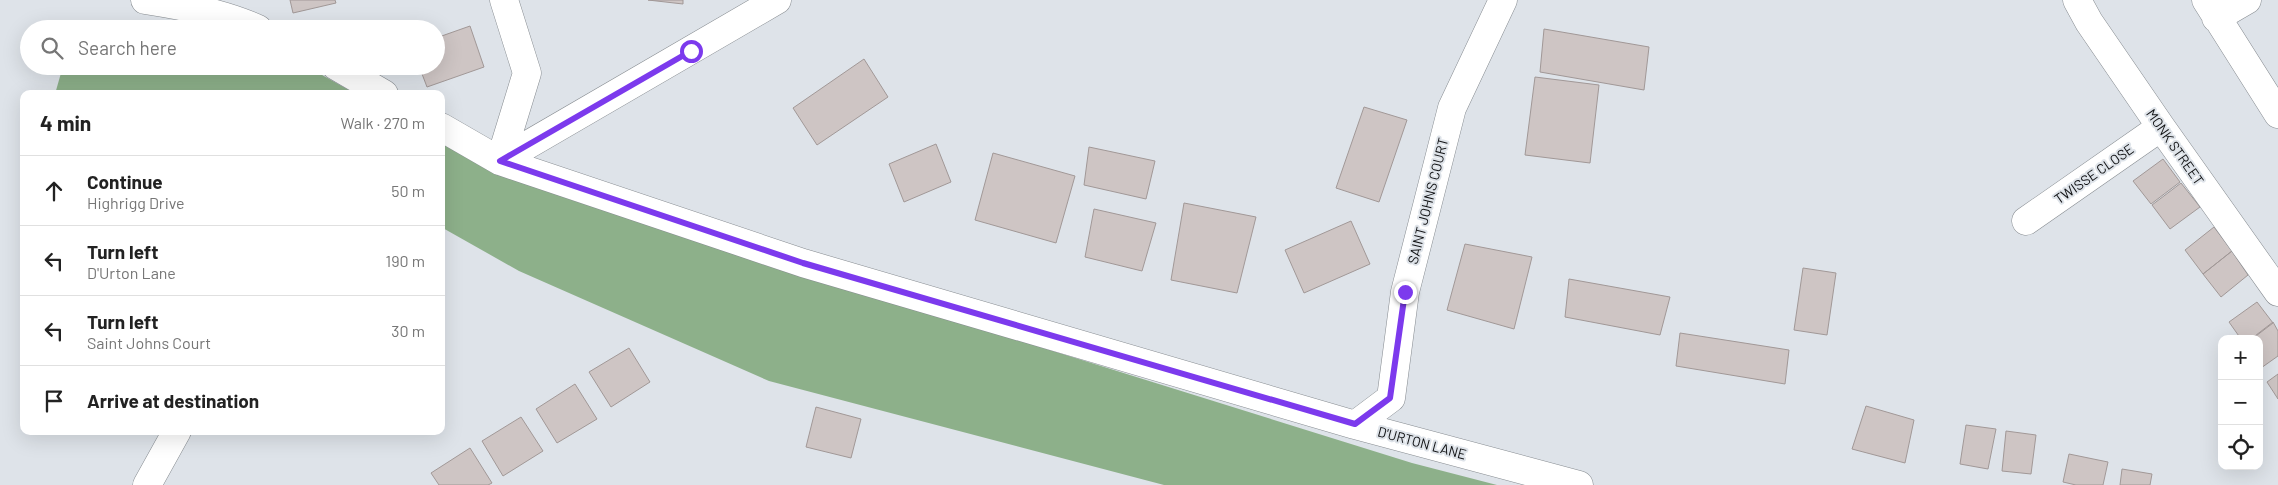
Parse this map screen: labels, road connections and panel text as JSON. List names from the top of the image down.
{
  "streets": {
    "street": [
      "MONK STREET",
      "TWISSE CLOSE",
      "SAINT JOHNS COURT",
      "D'URTON LANE"
    ]
  },
  "crossings": [
    ["MONK STREET", "TWISSE CLOSE"],
    ["SAINT JOHNS COURT", "D'URTON LANE"]
  ],
  "page": {
    "search": "Search here",
    "heading": ["4 min", "Walk · 270 m"],
    "list": [
      ["Continue", "Highrigg Drive", "50 m"],
      ["Turn left", "D'Urton Lane", "190 m"],
      ["Turn left", "Saint Johns Court", "30 m"],
      "Arrive at destination"
    ],
    "map_buttons": ["+", "−"]
  }
}
